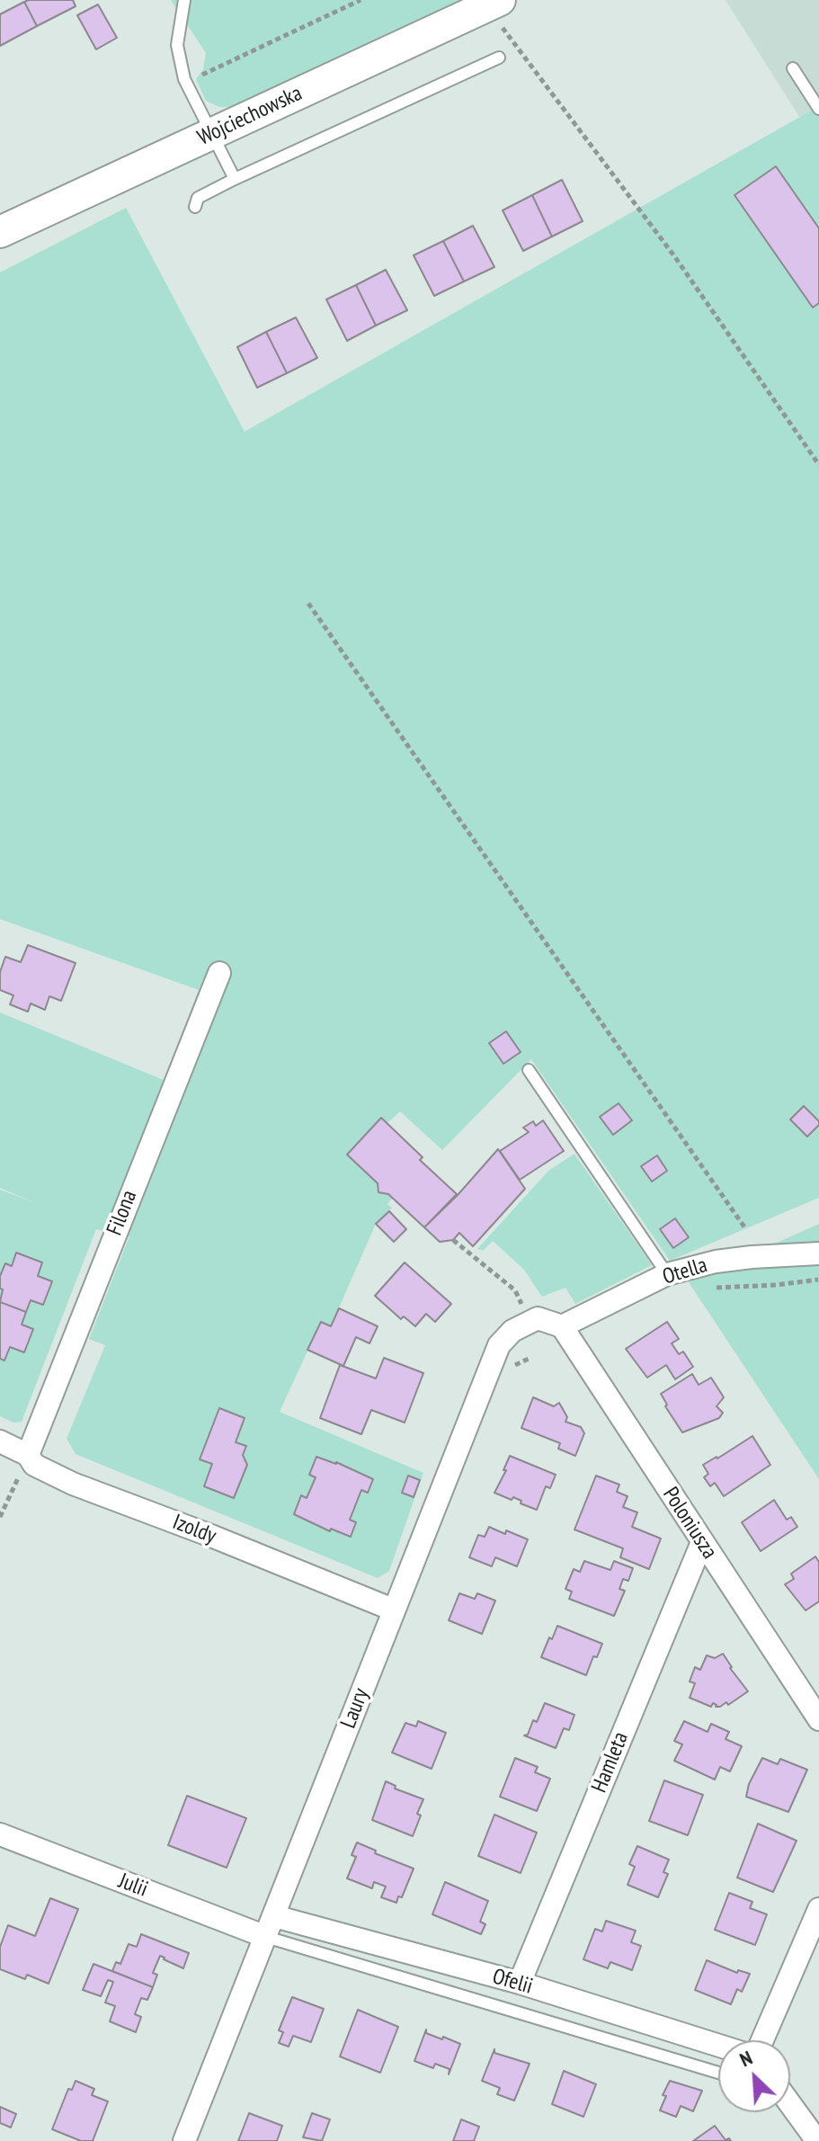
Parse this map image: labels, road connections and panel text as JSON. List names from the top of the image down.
{
  "streets": {
    "street": [
      "Wojciechowska",
      "Filona",
      "Otella",
      "Poloniusza",
      "Izoldy",
      "Laury",
      "Hamleta",
      "Julii",
      "Ofelii"
    ]
  },
  "crossings": [
    ["Filona", "Izoldy"],
    ["Otella", "Poloniusza"],
    ["Otella", "Laury"],
    ["Poloniusza", "Laury"],
    ["Poloniusza", "Hamleta"],
    ["Izoldy", "Laury"],
    ["Laury", "Julii"],
    ["Laury", "Ofelii"],
    ["Hamleta", "Ofelii"]
  ],
  "north": "top left"
}
